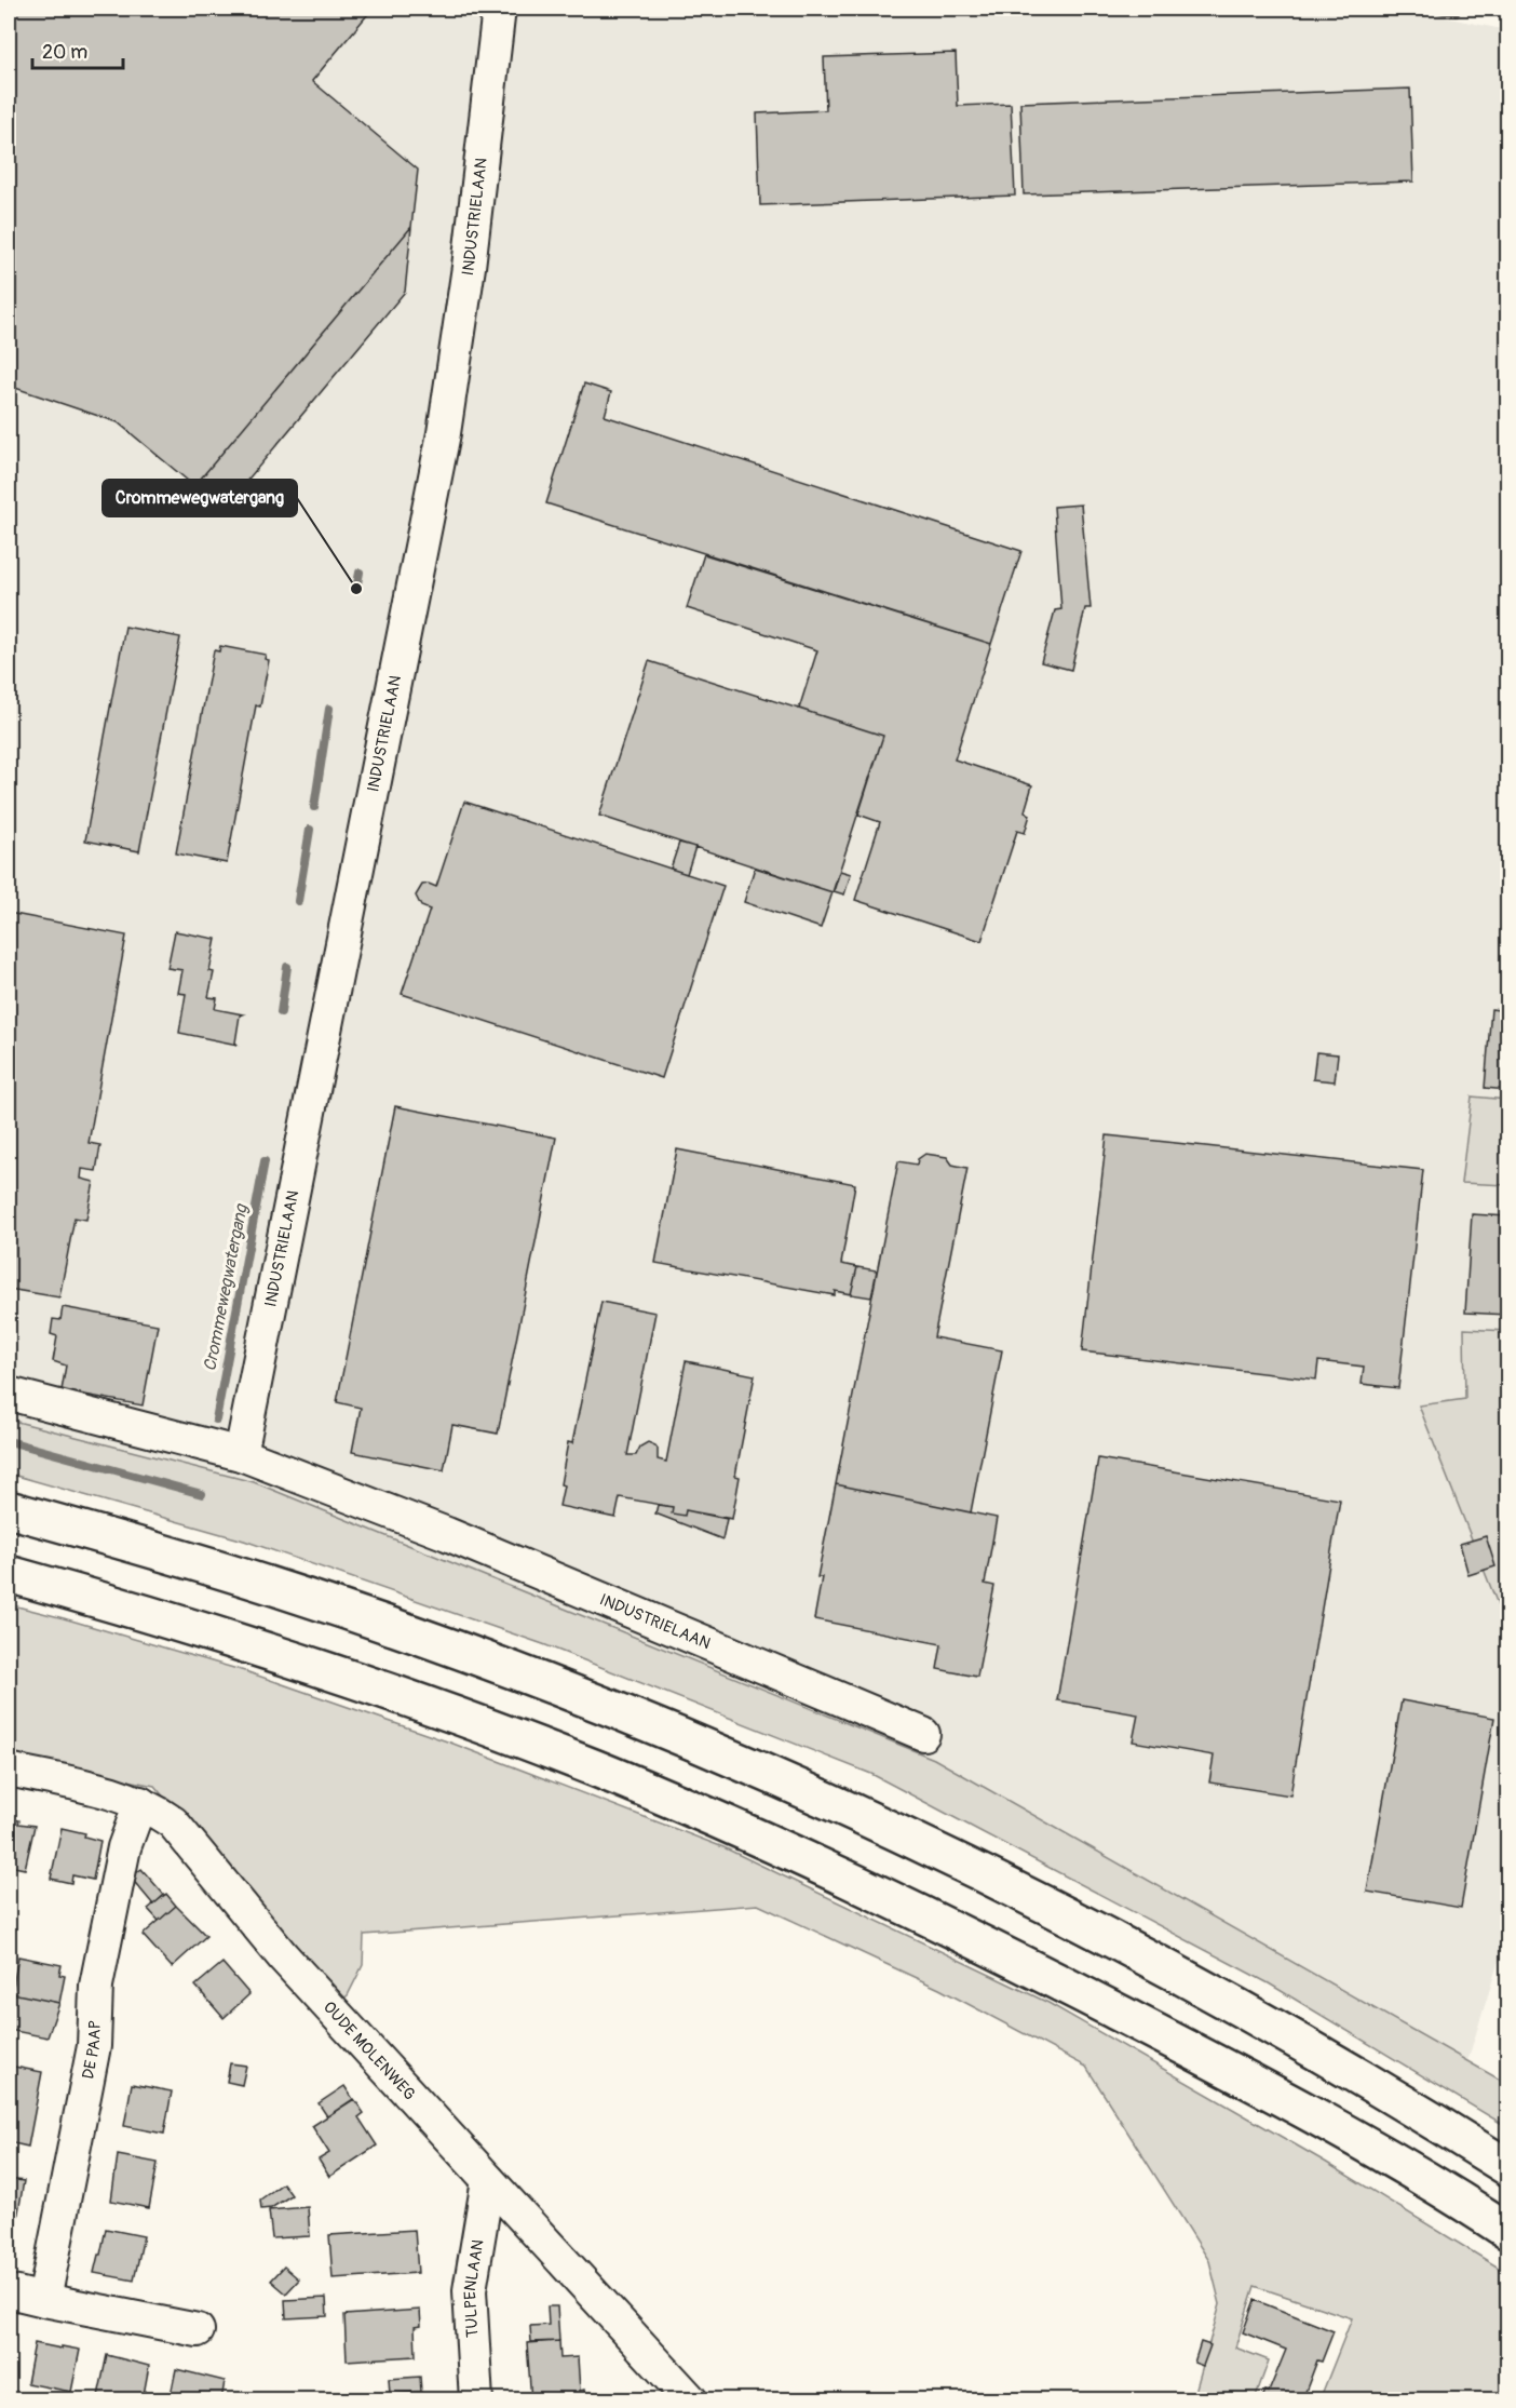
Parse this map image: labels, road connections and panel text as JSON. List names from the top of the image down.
{
  "streets": {
    "street": [
      "INDUSTRIELAAN",
      "DE PAAP",
      "OUDE MOLENWEG",
      "TULPENLAAN"
    ]
  },
  "crossings": [
    ["DE PAAP", "OUDE MOLENWEG"],
    ["OUDE MOLENWEG", "TULPENLAAN"]
  ],
  "water": ["Crommewegwatergang"],
  "places": ["Crommewegwatergang"],
  "scale_bar": "20 m"
}
